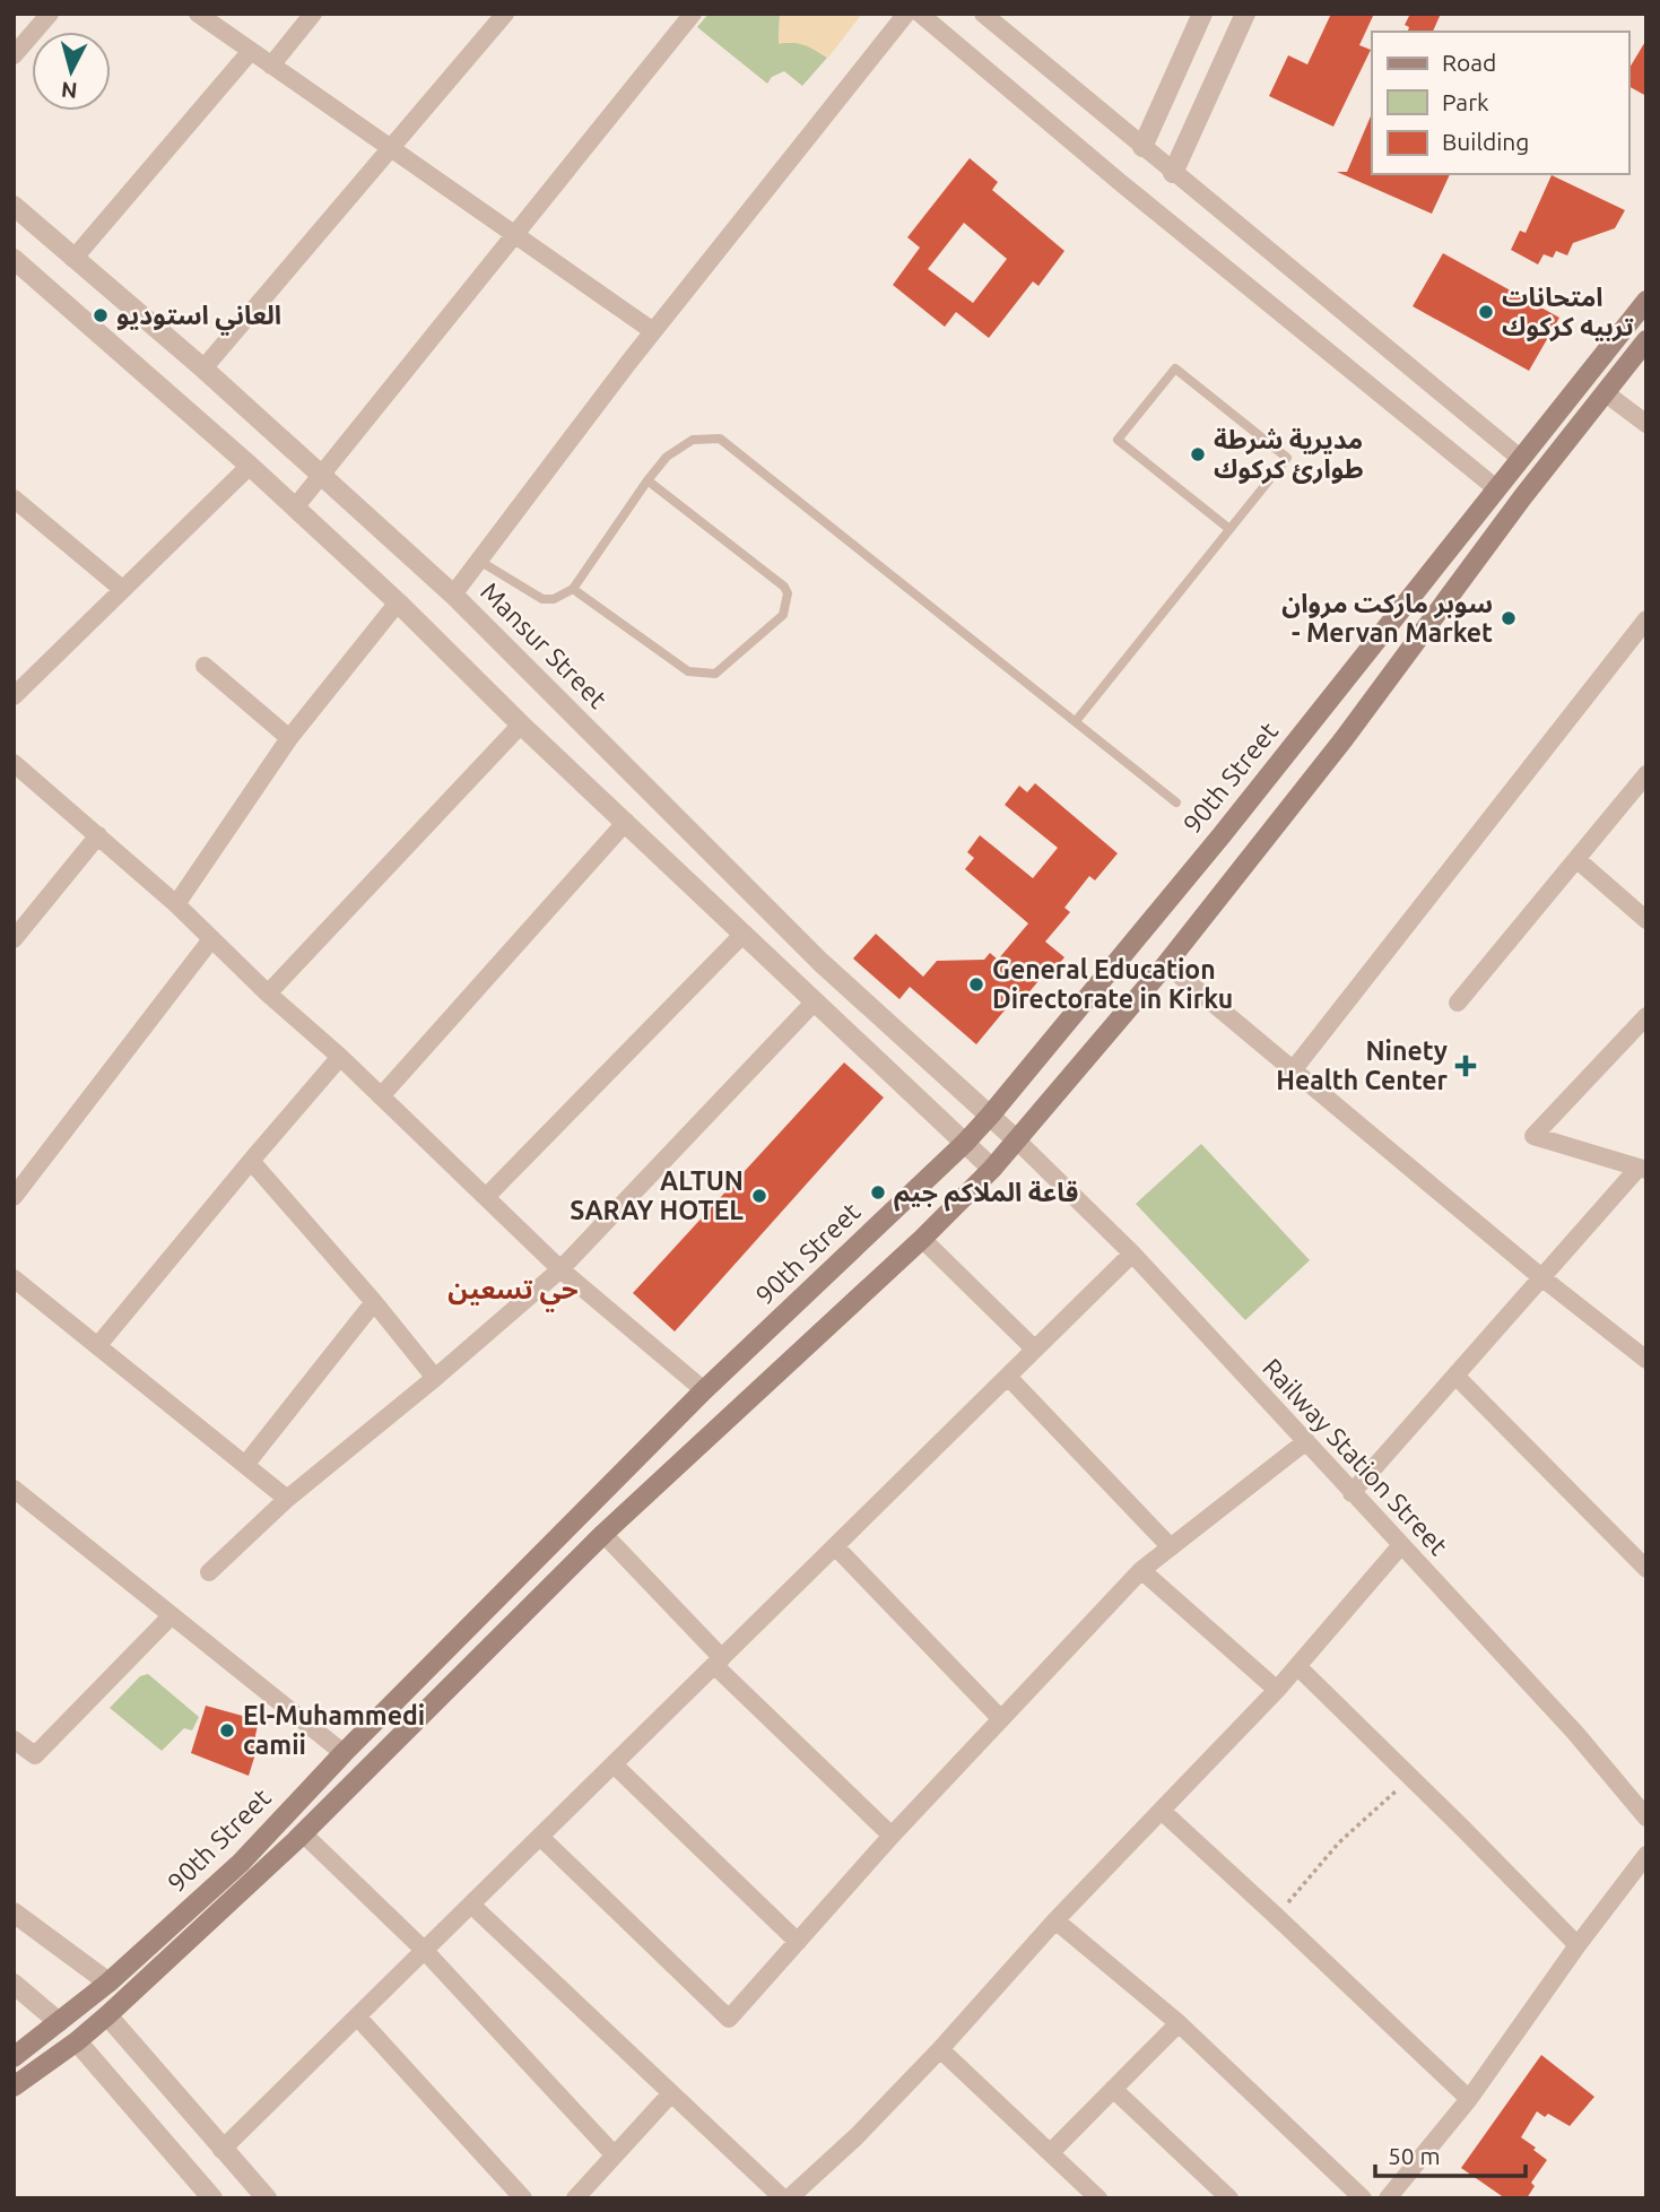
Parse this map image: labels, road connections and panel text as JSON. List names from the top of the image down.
{
  "streets": {
    "main road": ["90th Street"],
    "street": ["Mansur Street", "Railway Station Street"]
  },
  "crossings": [
    ["Mansur Street", "90th Street"],
    ["Mansur Street", "Railway Station Street"],
    ["90th Street", "Railway Station Street"]
  ],
  "districts": ["حي تسعين"],
  "places": {
    "other": [
      "امتحانات تربيه كركوك",
      "العاني استوديو",
      "مديرية شرطة طوارئ كركوك",
      "سوبر ماركت مروان - Mervan Market",
      "General Education Directorate in Kirku",
      "قاعة الملاكم جيم",
      "ALTUN SARAY HOTEL",
      "El-Muhammedi camii"
    ],
    "health": ["Ninety Health Center"]
  },
  "legend": ["Road", "Park", "Building"],
  "scale_bar": "50 m",
  "north": "bottom"
}
